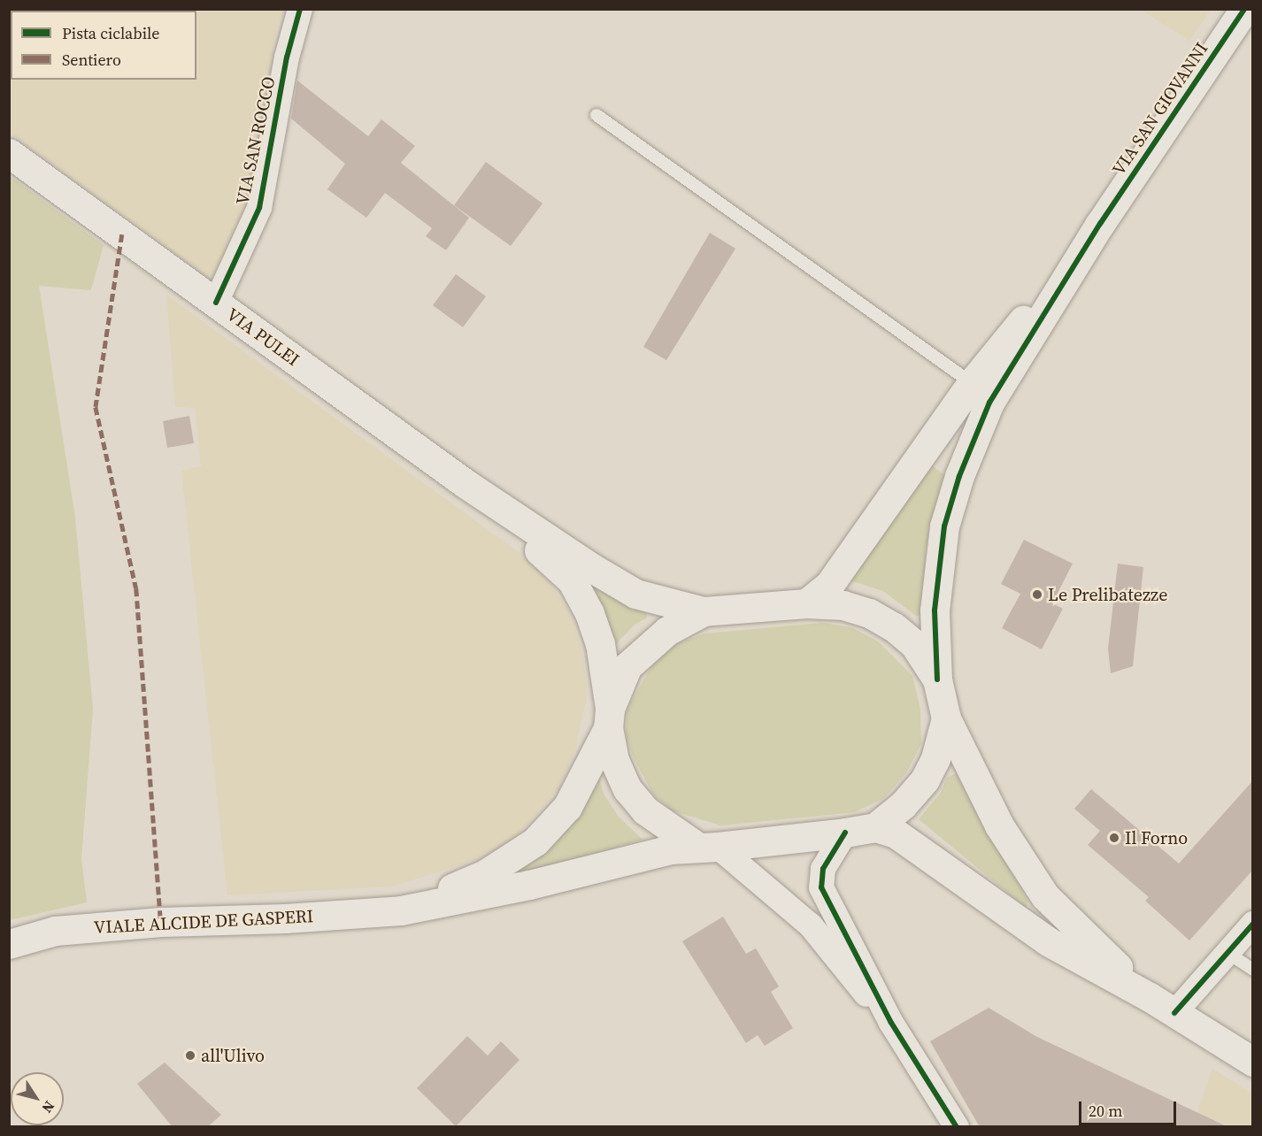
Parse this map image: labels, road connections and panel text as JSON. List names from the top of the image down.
{
  "streets": {
    "main road": ["VIA SAN GIOVANNI", "VIA PULEI", "VIALE ALCIDE DE GASPERI"],
    "street": ["VIA SAN ROCCO"]
  },
  "crossings": [
    ["VIA SAN ROCCO", "VIA PULEI"]
  ],
  "places": ["Le Prelibatezze", "Il Forno", "all'Ulivo"],
  "legend": ["Pista ciclabile", "Sentiero"],
  "scale_bar": "20 m",
  "north": "bottom right"
}
